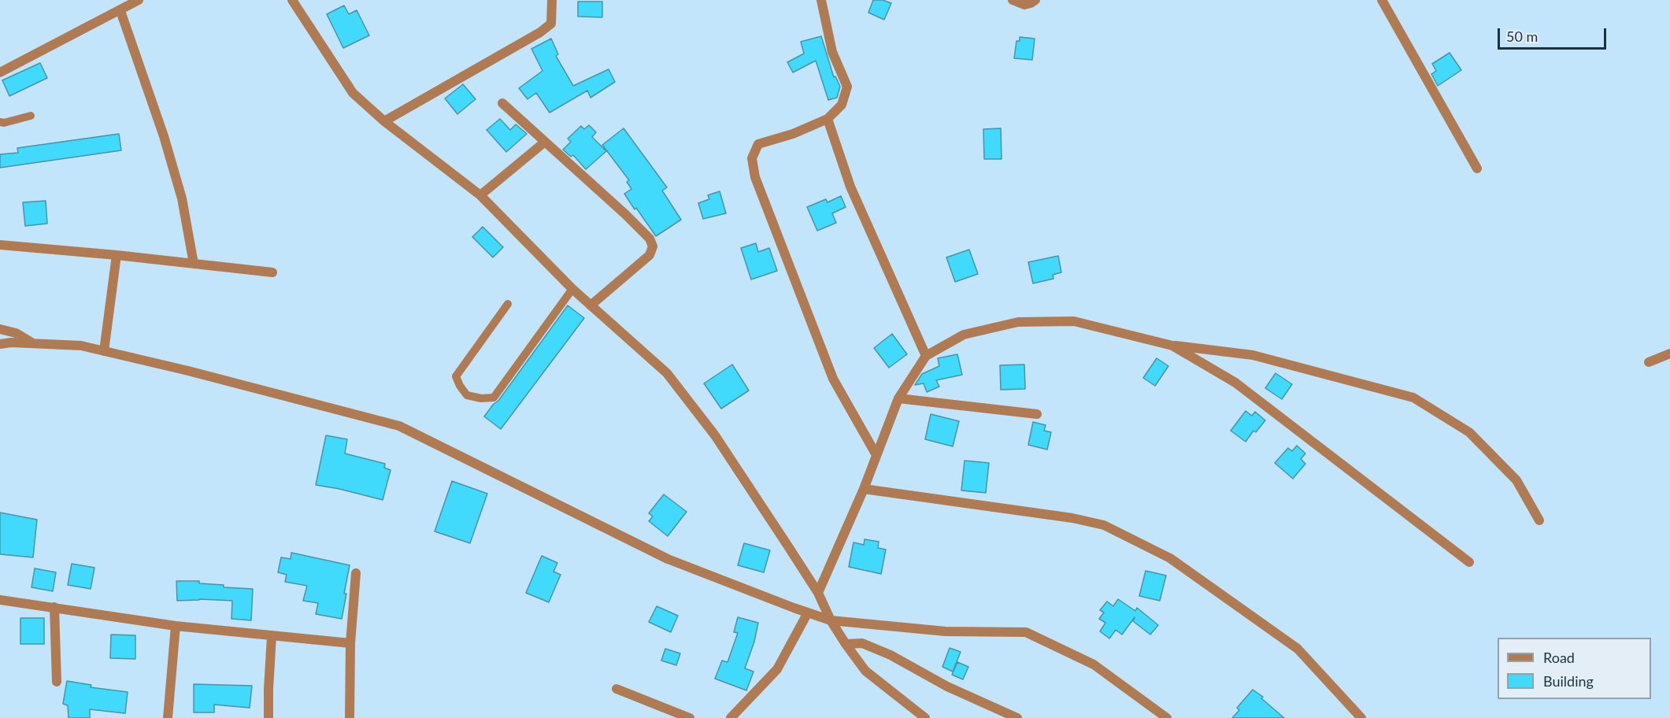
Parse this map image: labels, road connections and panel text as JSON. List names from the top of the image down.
{
  "legend": ["Road", "Building"],
  "scale_bar": "50 m"
}
